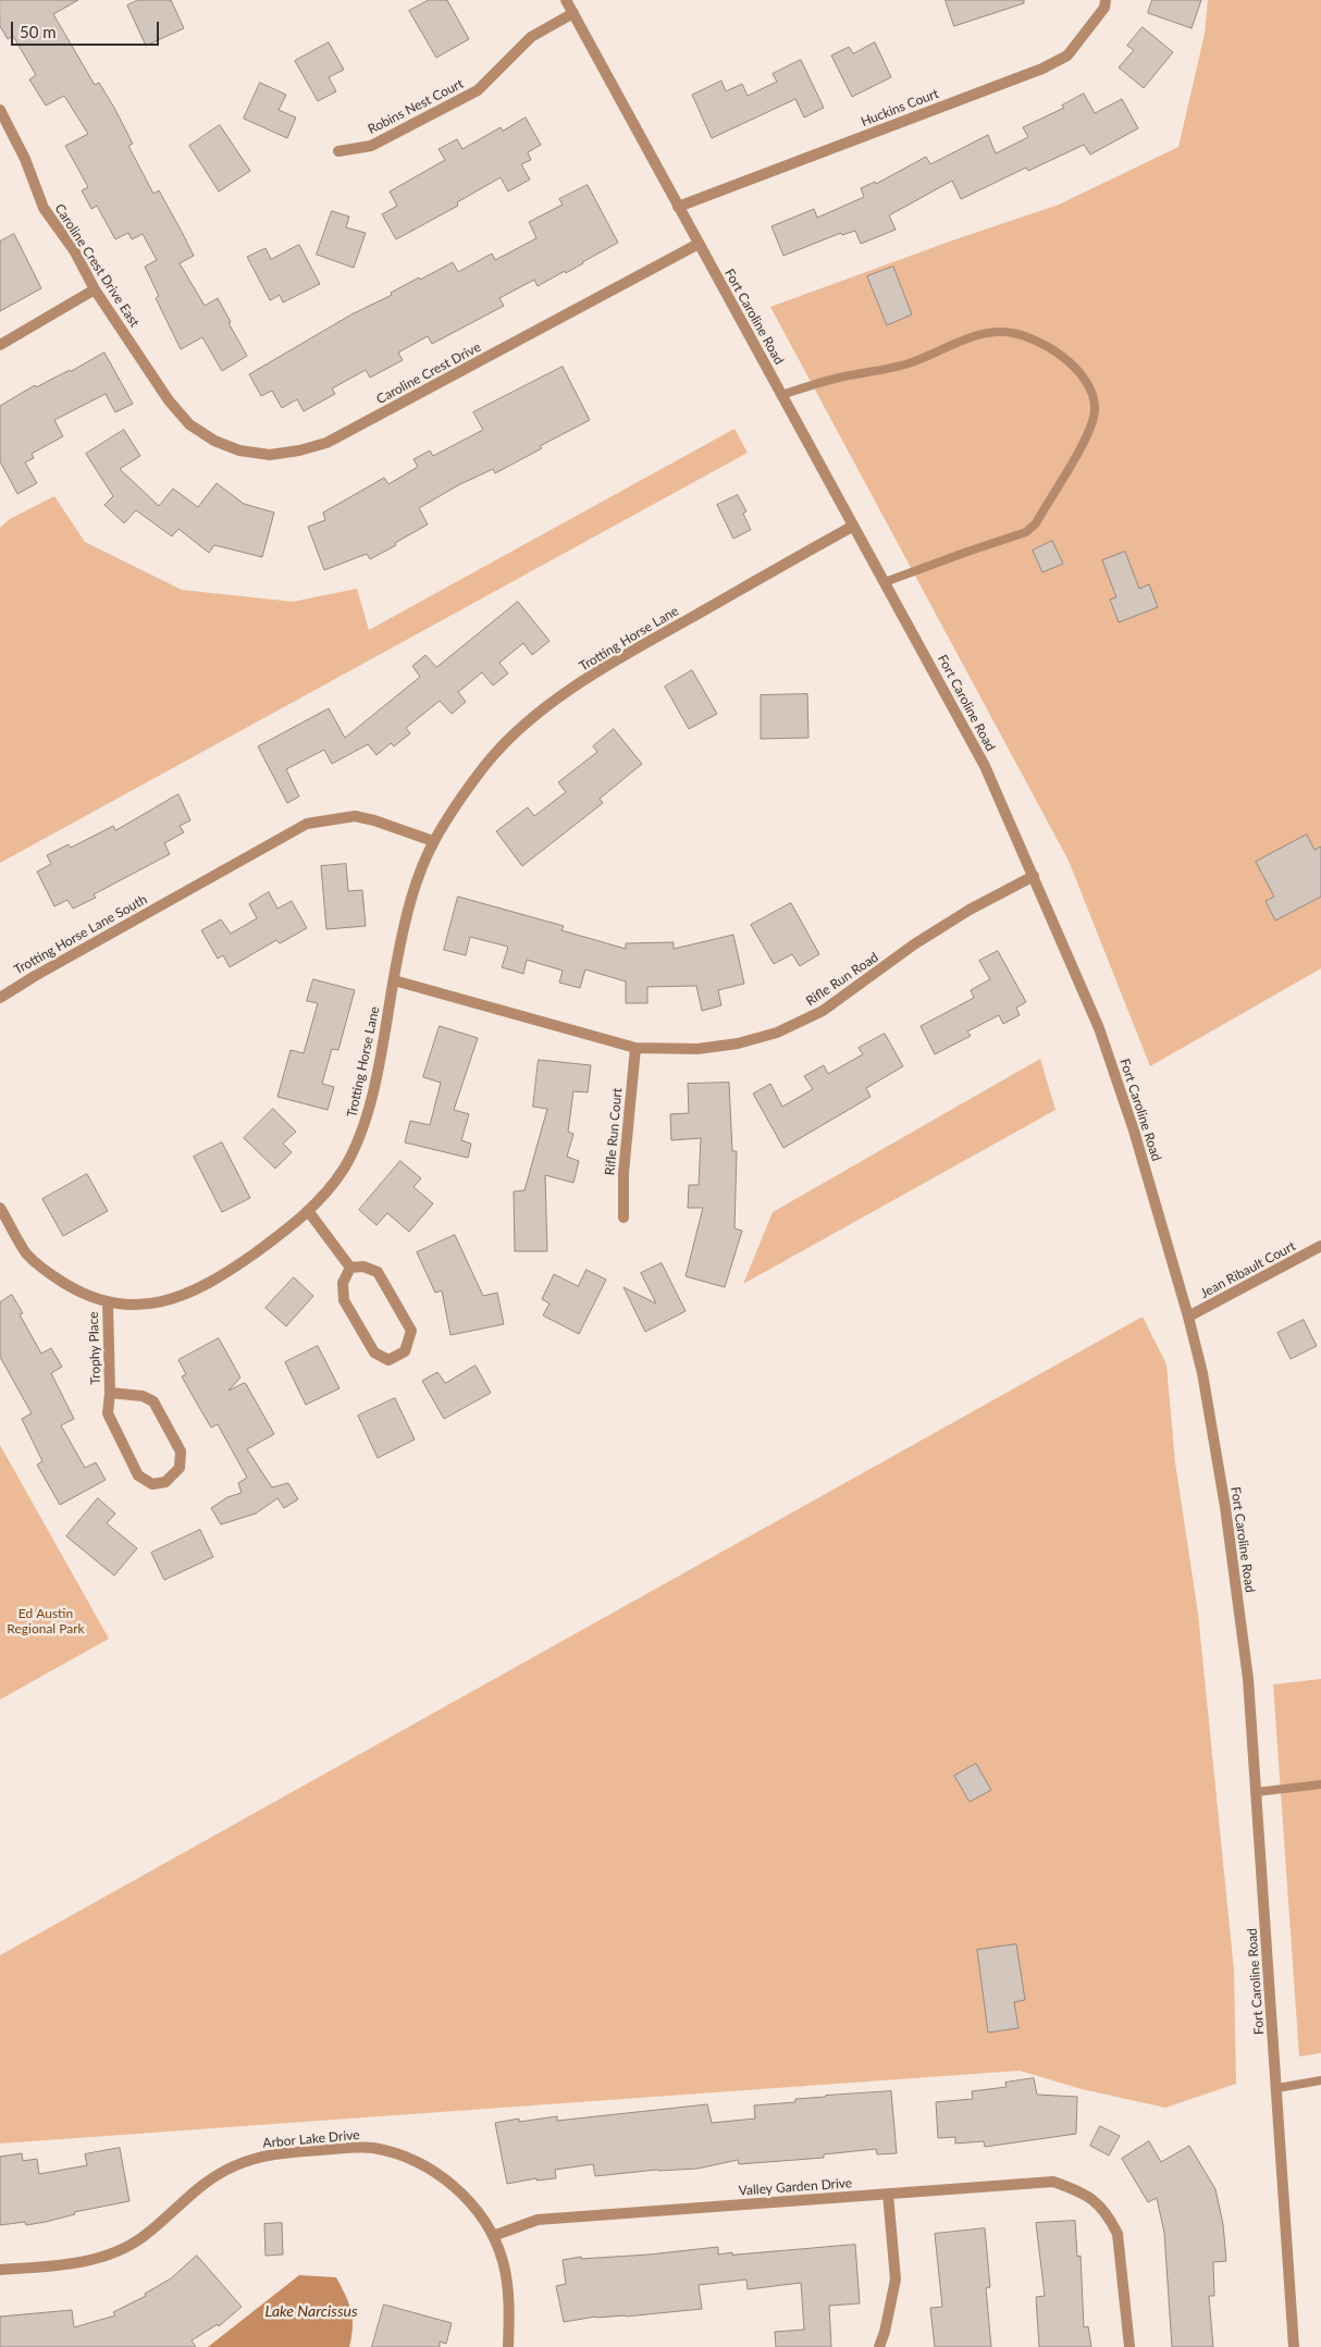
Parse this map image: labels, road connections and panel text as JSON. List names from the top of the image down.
{
  "streets": {
    "street": [
      "Robins Nest Court",
      "Huckins Court",
      "Caroline Crest Drive East",
      "Fort Caroline Road",
      "Caroline Crest Drive",
      "Trotting Horse Lane",
      "Trotting Horse Lane South",
      "Rifle Run Road",
      "Rifle Run Court",
      "Jean Ribault Court",
      "Trophy Place",
      "Arbor Lake Drive",
      "Valley Garden Drive"
    ]
  },
  "crossings": [
    ["Robins Nest Court", "Fort Caroline Road"],
    ["Huckins Court", "Fort Caroline Road"],
    ["Caroline Crest Drive East", "Caroline Crest Drive"],
    ["Fort Caroline Road", "Caroline Crest Drive"],
    ["Fort Caroline Road", "Trotting Horse Lane"],
    ["Fort Caroline Road", "Rifle Run Road"],
    ["Fort Caroline Road", "Jean Ribault Court"],
    ["Trotting Horse Lane", "Trotting Horse Lane South"],
    ["Trotting Horse Lane", "Rifle Run Road"],
    ["Trotting Horse Lane", "Trophy Place"],
    ["Rifle Run Road", "Rifle Run Court"],
    ["Arbor Lake Drive", "Valley Garden Drive"]
  ],
  "water": ["Lake Narcissus"],
  "parks": ["Ed Austin Regional Park"],
  "scale_bar": "50 m"
}
